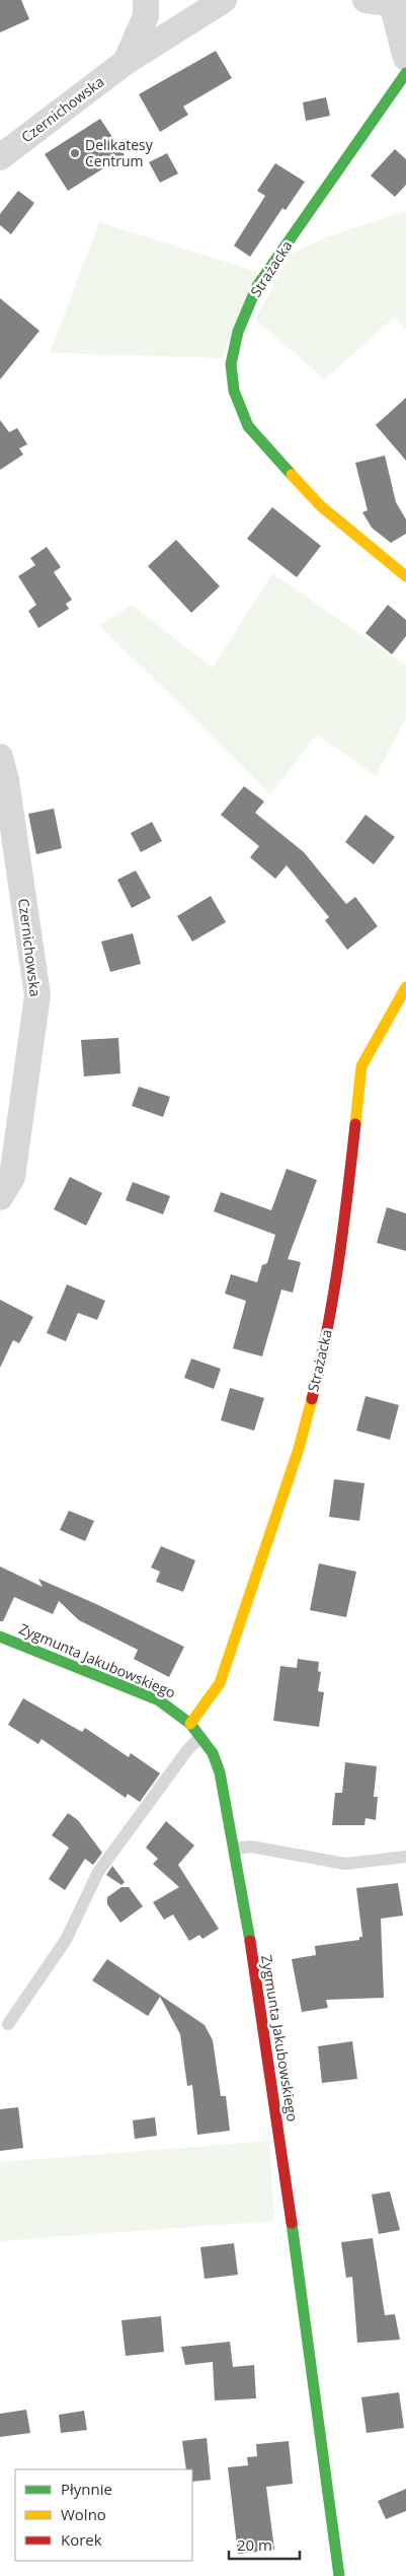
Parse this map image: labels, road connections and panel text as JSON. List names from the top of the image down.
{
  "streets": {
    "street": ["Czernichowska", "Strażacka", "Zygmunta Jakubowskiego"]
  },
  "crossings": [
    ["Strażacka", "Zygmunta Jakubowskiego"]
  ],
  "places": ["Delikatesy Centrum"],
  "legend": ["Płynnie", "Wolno", "Korek"],
  "scale_bar": "20 m"
}
